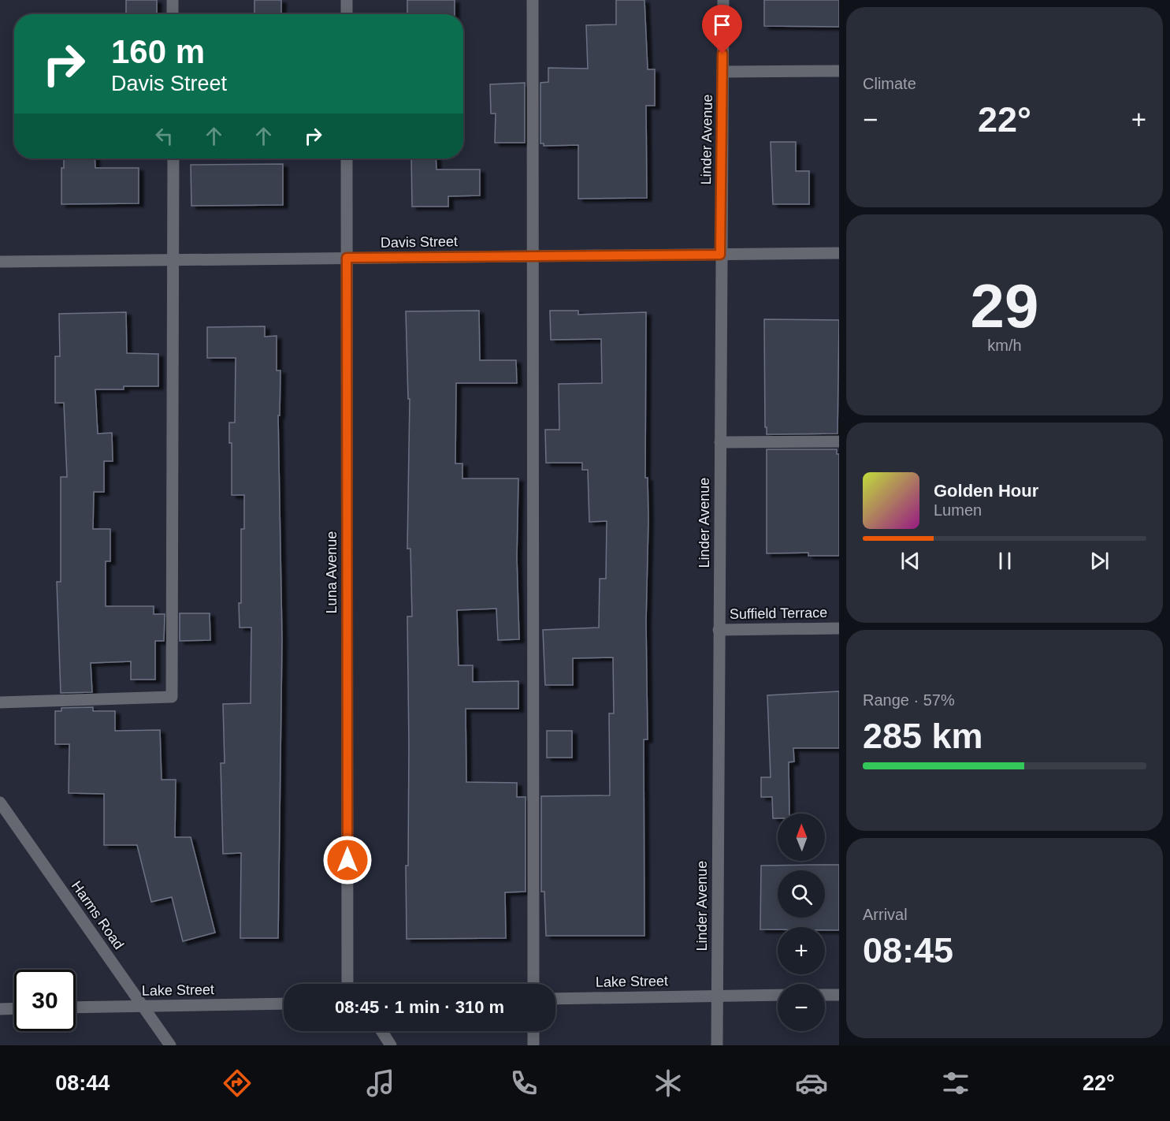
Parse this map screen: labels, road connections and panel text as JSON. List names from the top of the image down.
{
  "streets": {
    "street": [
      "Linder Avenue",
      "Davis Street",
      "Luna Avenue",
      "Suffield Terrace",
      "Harms Road",
      "Lake Street"
    ]
  },
  "crossings": [
    ["Linder Avenue", "Davis Street"],
    ["Linder Avenue", "Suffield Terrace"],
    ["Linder Avenue", "Lake Street"],
    ["Davis Street", "Luna Avenue"],
    ["Harms Road", "Lake Street"]
  ],
  "north": "top",
  "page": {
    "tile": [
      "Climate",
      ["29", "km/h"],
      ["Range · 57%", "285 km"],
      ["Arrival", "08:45"]
    ],
    "turn": ["160 m", "Davis Street"],
    "heat": ["−", "22°", "+"],
    "song": ["Golden Hour", "Lumen"],
    "map_buttons": ["+", "−"],
    "limit": "30",
    "trip": "08:45 · 1 min · 310 m",
    "tabs": ["08:44", "22°"]
  }
}
